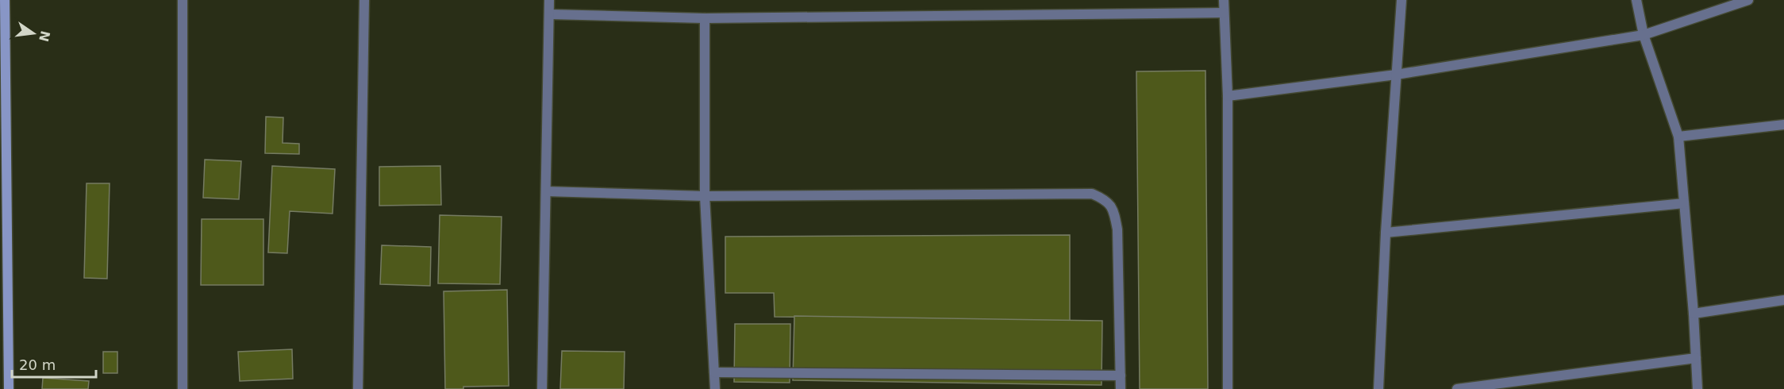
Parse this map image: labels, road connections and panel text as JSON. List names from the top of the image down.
{
  "scale_bar": "20 m",
  "north": "right"
}
